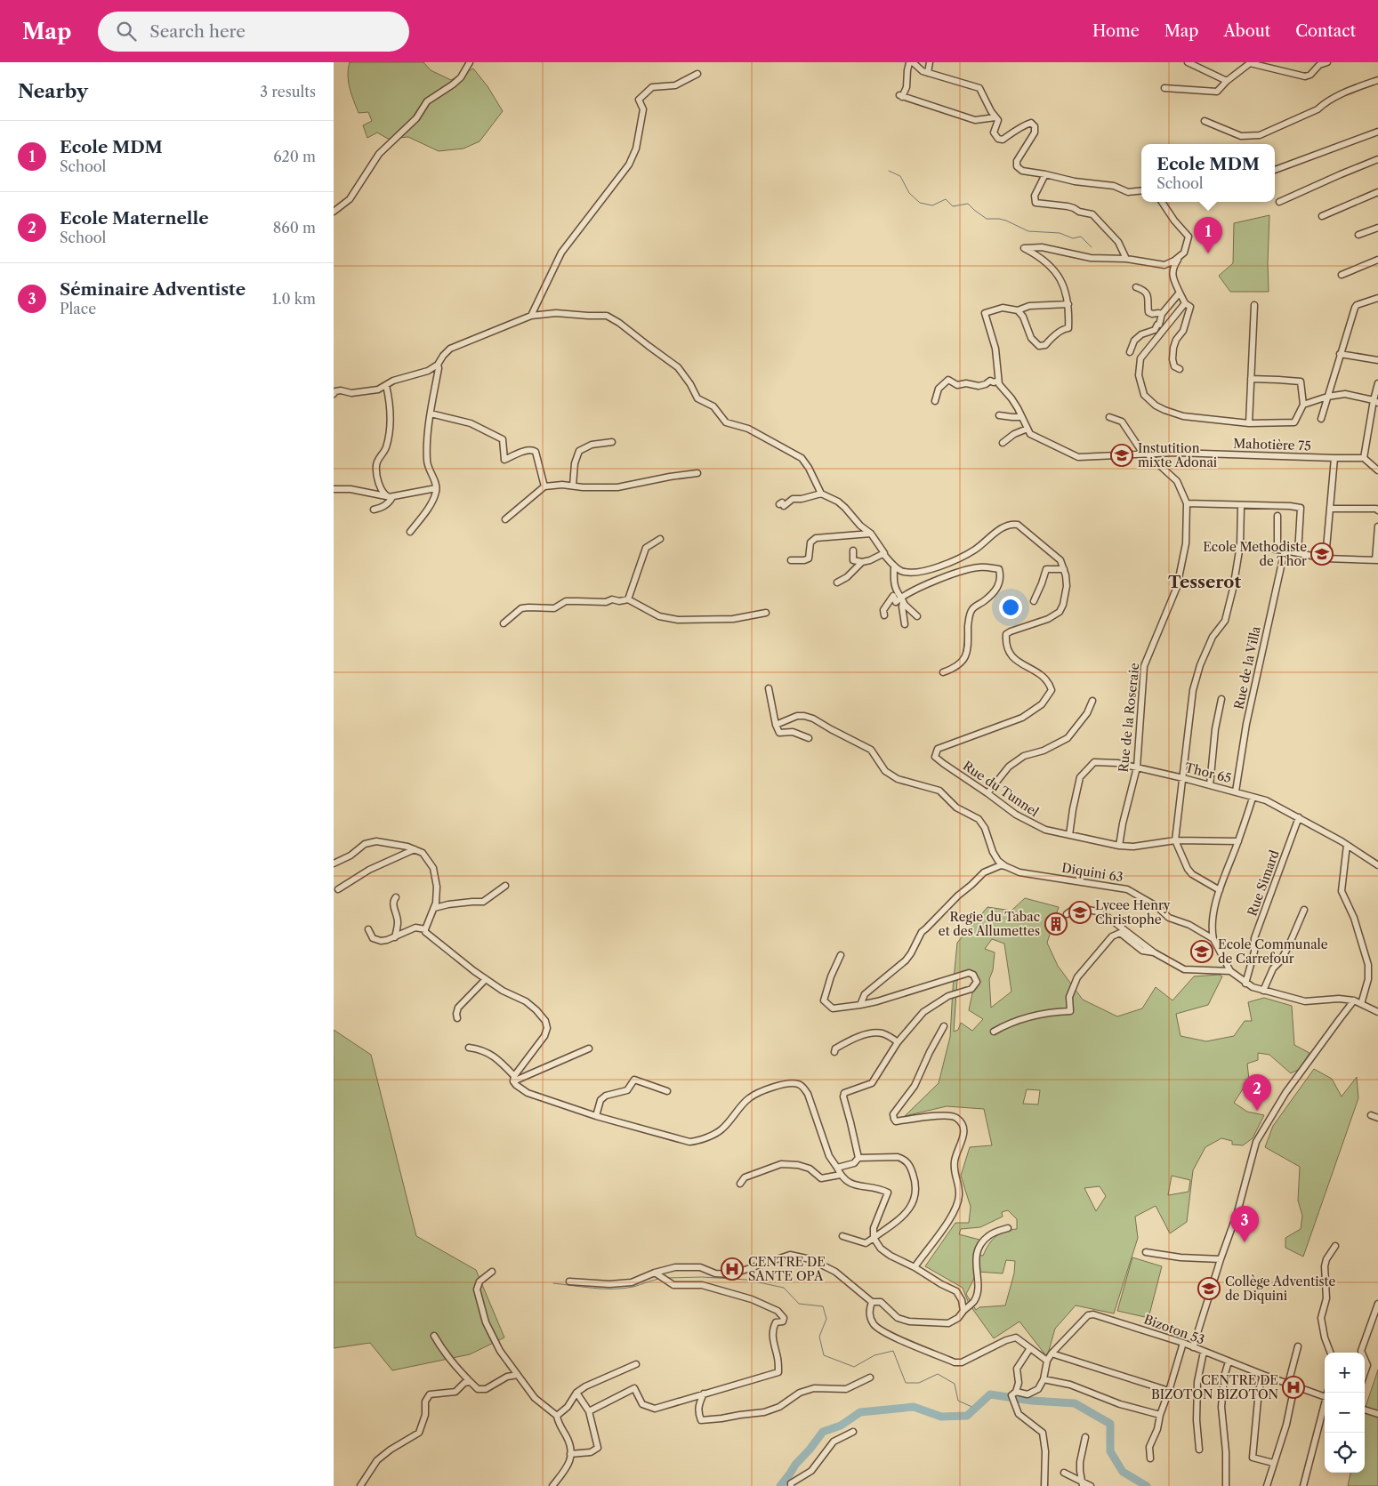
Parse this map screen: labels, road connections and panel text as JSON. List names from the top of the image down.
{
  "streets": {
    "street": [
      "Mahotière 75",
      "Rue de la Villa",
      "Rue de la Roseraie",
      "Thor 65",
      "Rue du Tunnel",
      "Diquini 63",
      "Rue Simard",
      "Bizoton 53"
    ]
  },
  "crossings": [
    ["Mahotière 75", "Rue de la Roseraie"],
    ["Rue de la Villa", "Thor 65"],
    ["Rue de la Roseraie", "Thor 65"],
    ["Rue de la Roseraie", "Rue du Tunnel"],
    ["Thor 65", "Rue du Tunnel"],
    ["Thor 65", "Rue Simard"]
  ],
  "districts": ["Tesserot"],
  "places": {
    "school or university": [
      "Instutition mixte Adonai",
      "Ecole Methodiste de Thor",
      "Lycee Henry Christophe",
      "Ecole Communale de Carrefour",
      "Collège Adventiste de Diquini"
    ],
    "building": ["Regie du Tabac et des Allumettes"],
    "hospital": ["CENTRE DE SANTE OPA", "CENTRE DE BIZOTON BIZOTON"]
  },
  "page": {
    "header": "Map",
    "search": "Search here",
    "nav": [
      "Home",
      "Map",
      "About",
      "Contact"
    ],
    "heading": ["Nearby", "3 results"],
    "list": [
      {
        "mark": "1",
        "name": "Ecole MDM",
        "note": "School",
        "value": "620 m"
      },
      {
        "mark": "2",
        "name": "Ecole Maternelle",
        "note": "School",
        "value": "860 m"
      },
      {
        "mark": "3",
        "name": "Séminaire Adventiste",
        "note": "Place",
        "value": "1.0 km"
      }
    ],
    "popup": ["Ecole MDM", "School"],
    "pins": ["1", "2", "3"],
    "map_buttons": ["+", "−"]
  }
}
